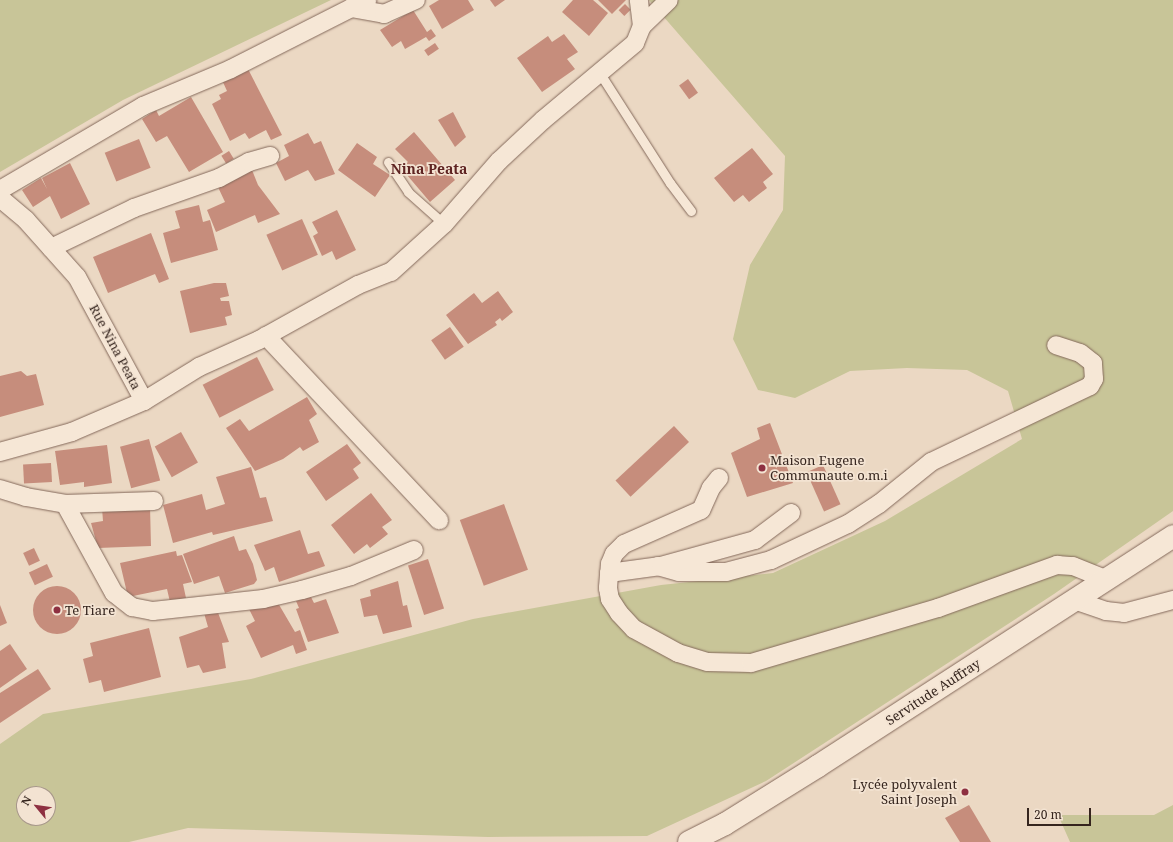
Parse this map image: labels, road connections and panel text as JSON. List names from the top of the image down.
{
  "streets": {
    "street": ["Rue Nina Peata", "Servitude Auffray"]
  },
  "districts": ["Nina Peata"],
  "places": ["Maison Eugene Communaute o.m.i", "Te Tiare", "Lycée polyvalent Saint Joseph"],
  "scale_bar": "20 m",
  "north": "top left"
}
